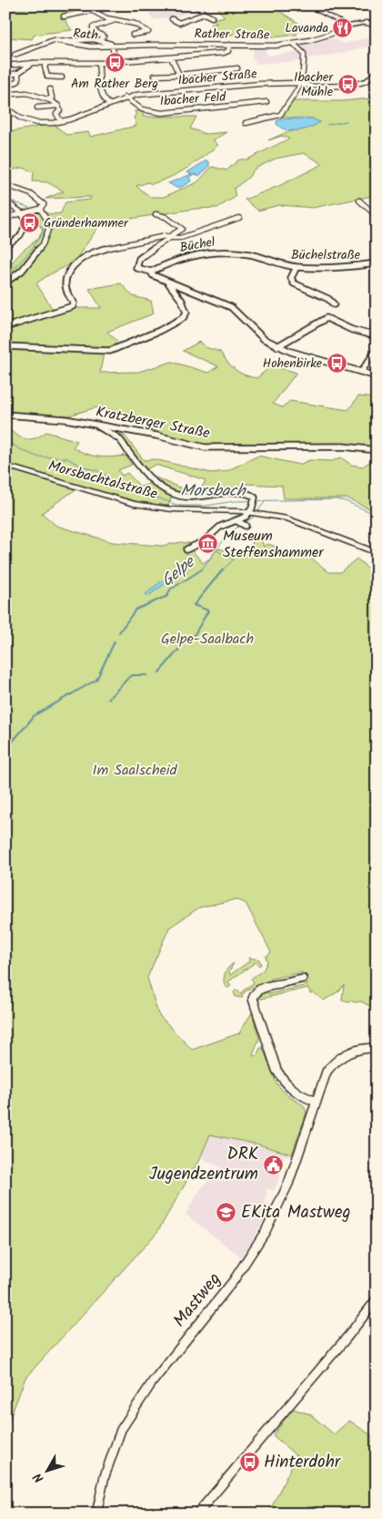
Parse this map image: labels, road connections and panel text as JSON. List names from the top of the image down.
{
  "streets": {
    "main road": ["Morsbachtalstraße"],
    "street": [
      "Rath",
      "Rather Straße",
      "Ibacher Straße",
      "Ibacher Feld",
      "Büchel",
      "Büchelstraße",
      "Kratzberger Straße",
      "Mastweg"
    ]
  },
  "crossings": [
    ["Rath", "Rather Straße"],
    ["Ibacher Straße", "Ibacher Feld"],
    ["Büchel", "Büchelstraße"]
  ],
  "water": ["Morsbach", "Gelpe"],
  "parks": ["Gelpe-Saalbach", "Im Saalscheid"],
  "places": {
    "restaurant": ["Lavanda"],
    "bus stop": [
      "Am Rather Berg",
      "Ibacher Mühle",
      "Gründerhammer",
      "Hohenbirke",
      "Hinterdohr"
    ],
    "museum": ["Museum Steffenshammer"],
    "public building": ["DRK Jugendzentrum"],
    "school or university": ["EKita Mastweg"]
  },
  "north": "bottom left"
}
